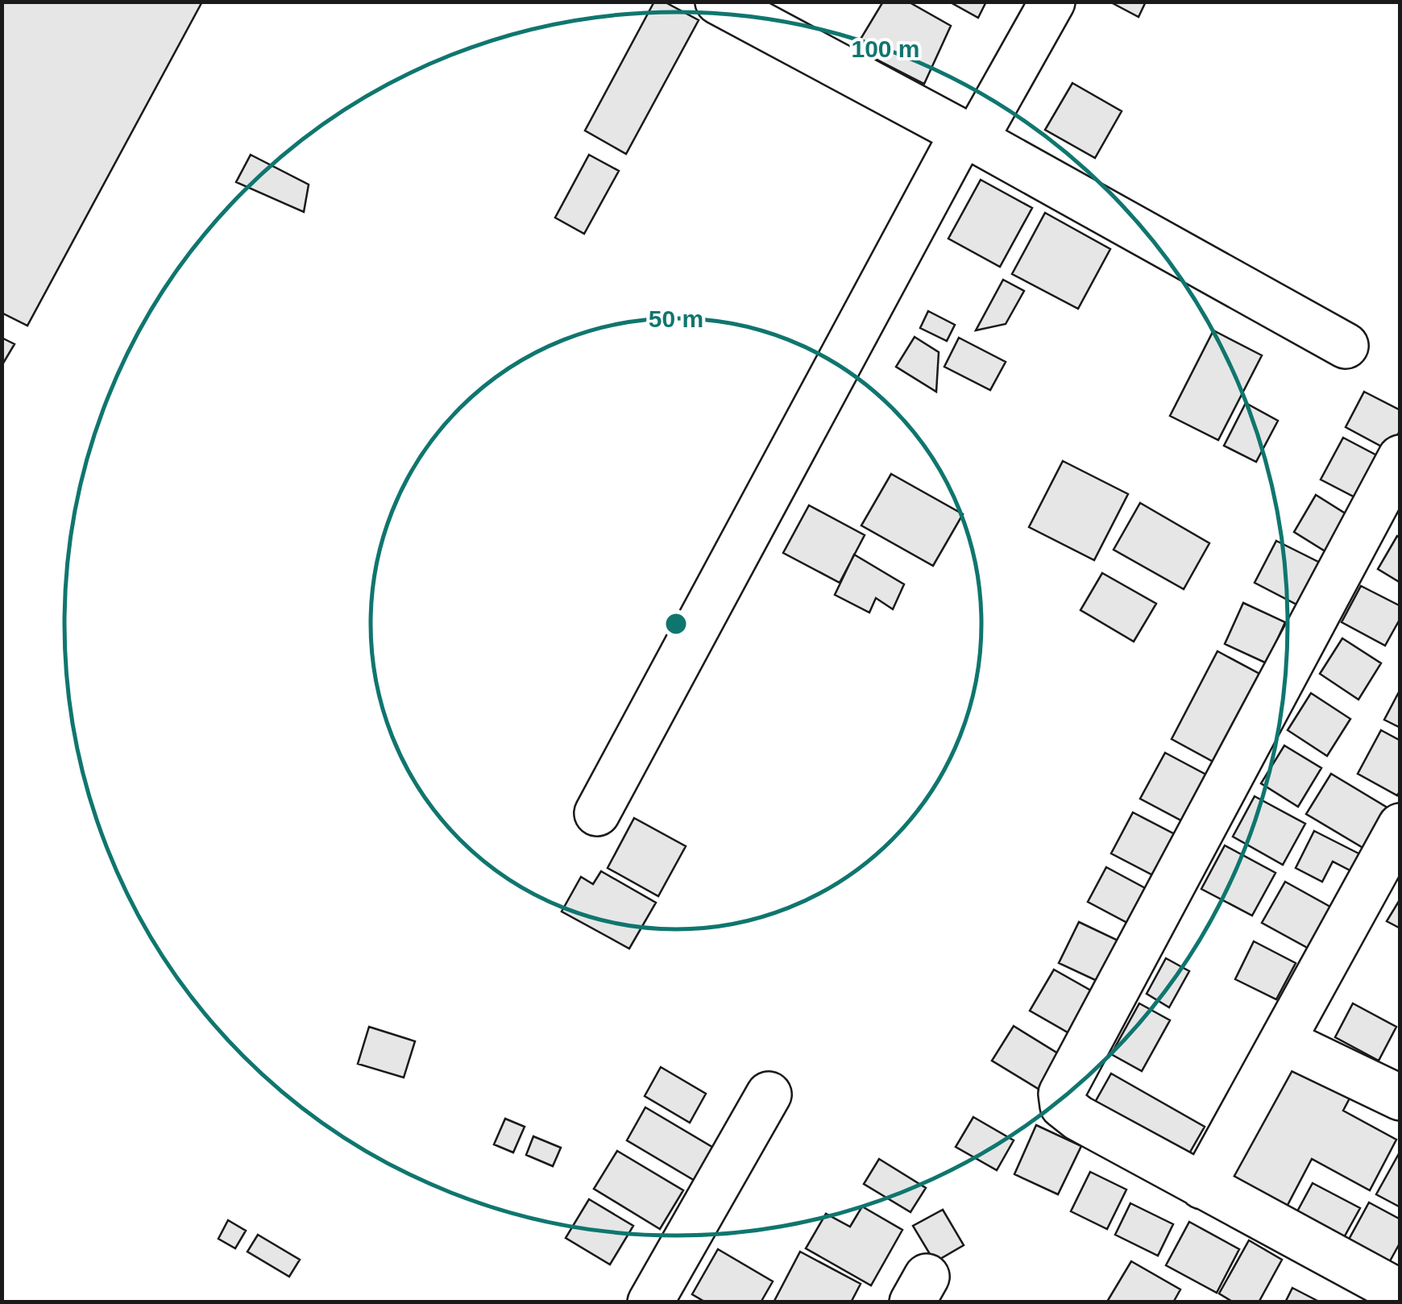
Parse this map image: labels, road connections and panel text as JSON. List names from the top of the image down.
{
  "rings": ["100 m", "50 m"]
}
